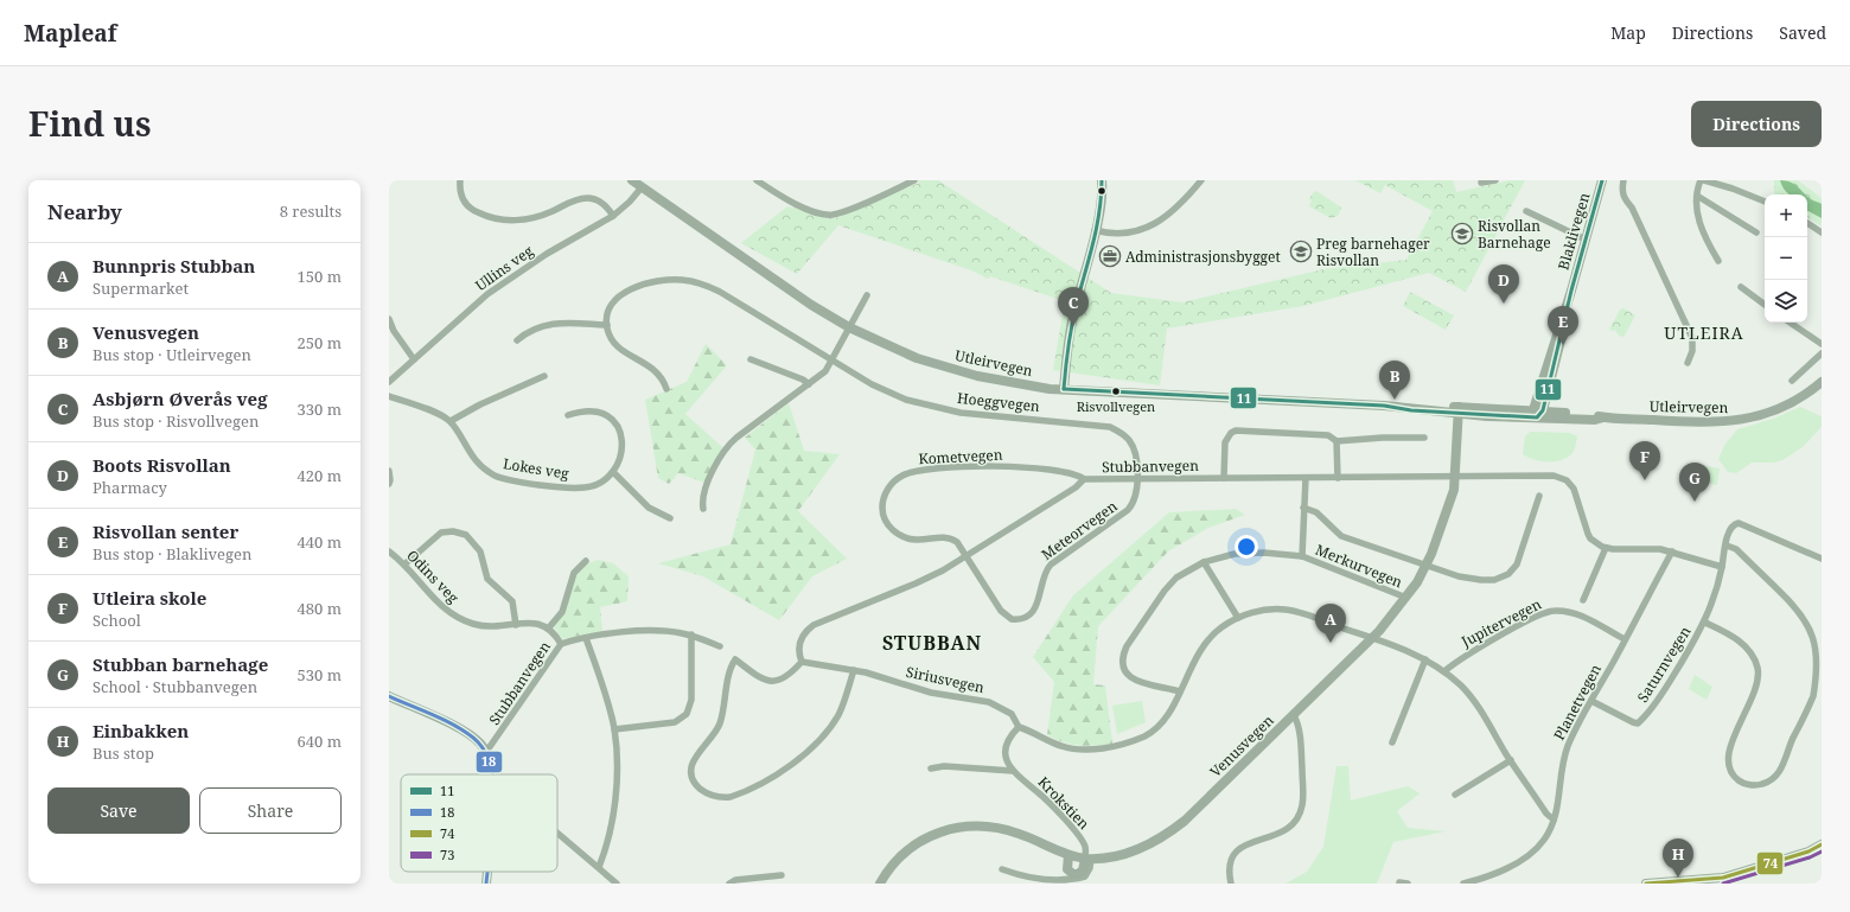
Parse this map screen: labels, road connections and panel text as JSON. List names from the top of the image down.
{
  "streets": {
    "main road": ["Blaklivegen", "Utleirvegen", "Venusvegen"],
    "street": [
      "Ullins veg",
      "Hoeggvegen",
      "Kometvegen",
      "Stubbanvegen",
      "Lokes veg",
      "Meteorvegen",
      "Merkurvegen",
      "Odins veg",
      "Jupitervegen",
      "Saturnvegen",
      "Siriusvegen",
      "Planetvegen",
      "Krokstien"
    ]
  },
  "crossings": [
    ["Blaklivegen", "Utleirvegen"],
    ["Ullins veg", "Utleirvegen"],
    ["Utleirvegen", "Venusvegen"],
    ["Hoeggvegen", "Stubbanvegen"],
    ["Hoeggvegen", "Meteorvegen"],
    ["Kometvegen", "Stubbanvegen"],
    ["Kometvegen", "Meteorvegen"],
    ["Stubbanvegen", "Meteorvegen"],
    ["Stubbanvegen", "Merkurvegen"],
    ["Stubbanvegen", "Siriusvegen"],
    ["Stubbanvegen", "Venusvegen"],
    ["Merkurvegen", "Venusvegen"],
    ["Jupitervegen", "Planetvegen"],
    ["Saturnvegen", "Planetvegen"],
    ["Siriusvegen", "Krokstien"],
    ["Venusvegen", "Krokstien"]
  ],
  "districts": ["UTLEIRA", "STUBBAN"],
  "places": {
    "school or university": ["Risvollan Barnehage", "Preg barnehager Risvollan"],
    "office": ["Administrasjonsbygget"],
    "other": ["Risvollvegen"]
  },
  "lines": [
    "transit line 11",
    "transit line 18",
    "transit line 74",
    "transit line 73"
  ],
  "legend": [
    "11",
    "18",
    "74",
    "73"
  ],
  "page": {
    "header": "Mapleaf",
    "nav": ["Map", "Directions", "Saved"],
    "title": "Find us",
    "buttons": [
      "Directions",
      ["Save", "Share"]
    ],
    "heading": ["Nearby", "8 results"],
    "map_buttons": ["+", "−"],
    "list": [
      {
        "mark": "A",
        "name": "Bunnpris Stubban",
        "note": "Supermarket",
        "value": "150 m"
      },
      {
        "mark": "B",
        "name": "Venusvegen",
        "note": "Bus stop · Utleirvegen",
        "value": "250 m"
      },
      {
        "mark": "C",
        "name": "Asbjørn Øverås veg",
        "note": "Bus stop · Risvollvegen",
        "value": "330 m"
      },
      {
        "mark": "D",
        "name": "Boots Risvollan",
        "note": "Pharmacy",
        "value": "420 m"
      },
      {
        "mark": "E",
        "name": "Risvollan senter",
        "note": "Bus stop · Blaklivegen",
        "value": "440 m"
      },
      {
        "mark": "F",
        "name": "Utleira skole",
        "note": "School",
        "value": "480 m"
      },
      {
        "mark": "G",
        "name": "Stubban barnehage",
        "note": "School · Stubbanvegen",
        "value": "530 m"
      },
      {
        "mark": "H",
        "name": "Einbakken",
        "note": "Bus stop",
        "value": "640 m"
      }
    ],
    "pins": [
      "D",
      "C",
      "E",
      "B",
      "F",
      "G",
      "A",
      "H"
    ]
  }
}
